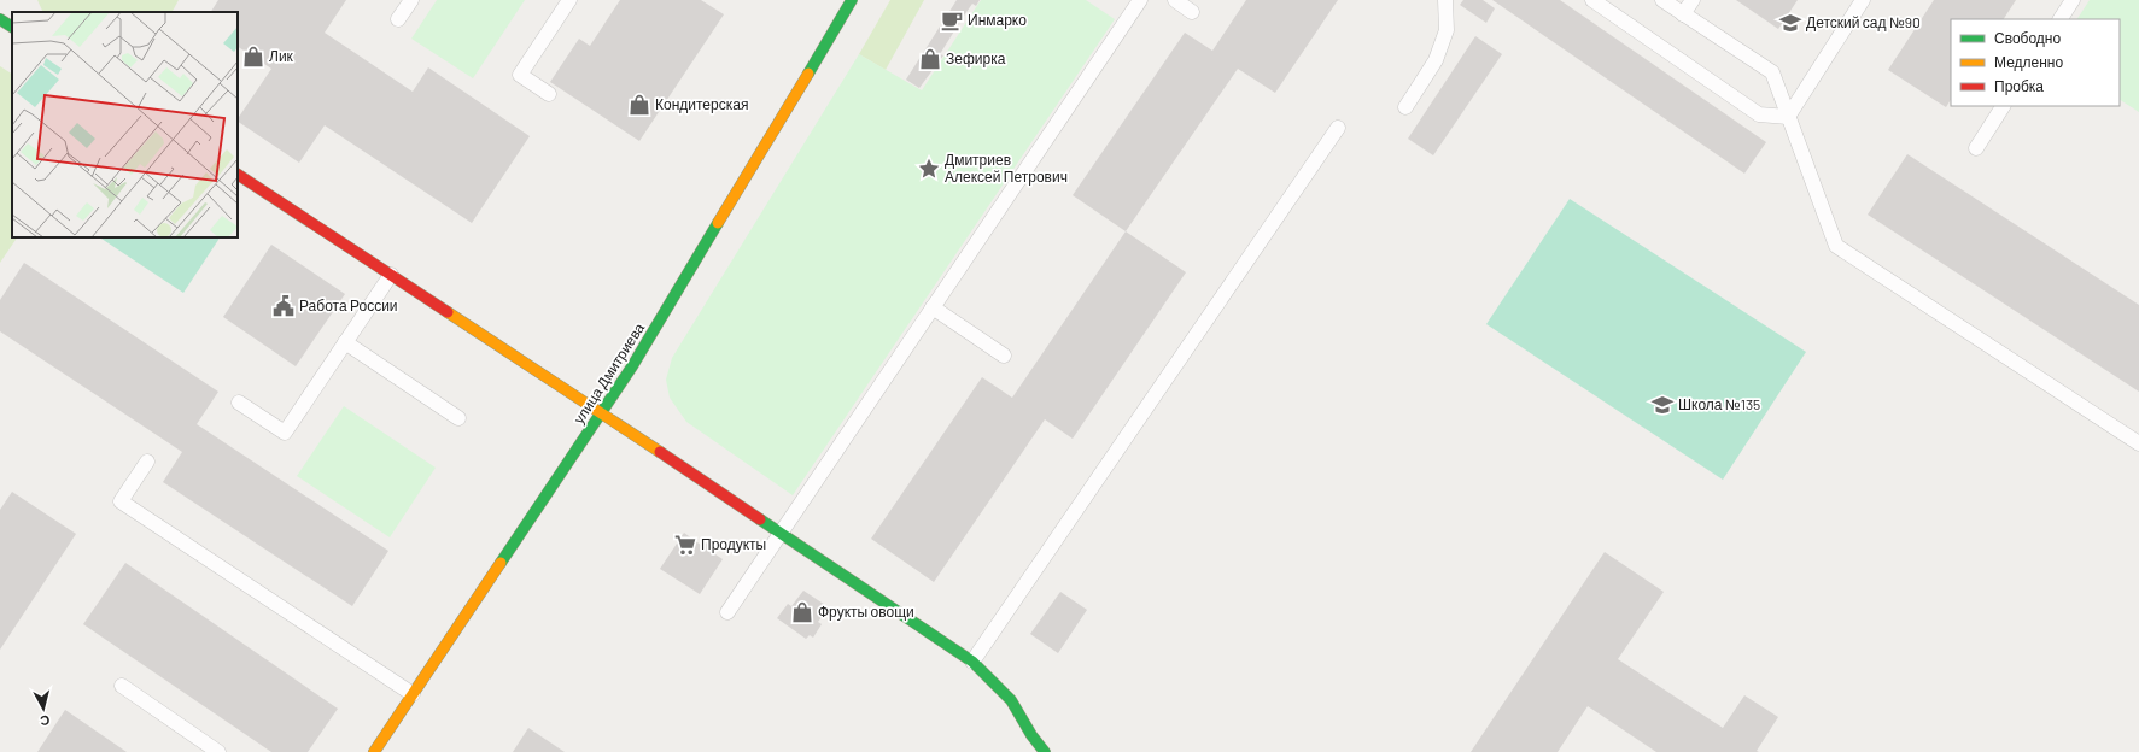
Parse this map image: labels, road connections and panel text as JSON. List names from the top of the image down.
{
  "streets": {
    "street": ["улица Дмитриева"]
  },
  "places": {
    "cafe": ["Инмарко"],
    "school or university": ["Детский сад №90", "Школа №135"],
    "shop": [
      "Лик",
      "Зефирка",
      "Кондитерская",
      "Фрукты овощи"
    ],
    "place": ["Дмитриев Алексей Петрович"],
    "public building": ["Работа России"],
    "supermarket": ["Продукты"]
  },
  "legend": ["Свободно", "Медленно", "Пробка"],
  "north": "bottom"
}
